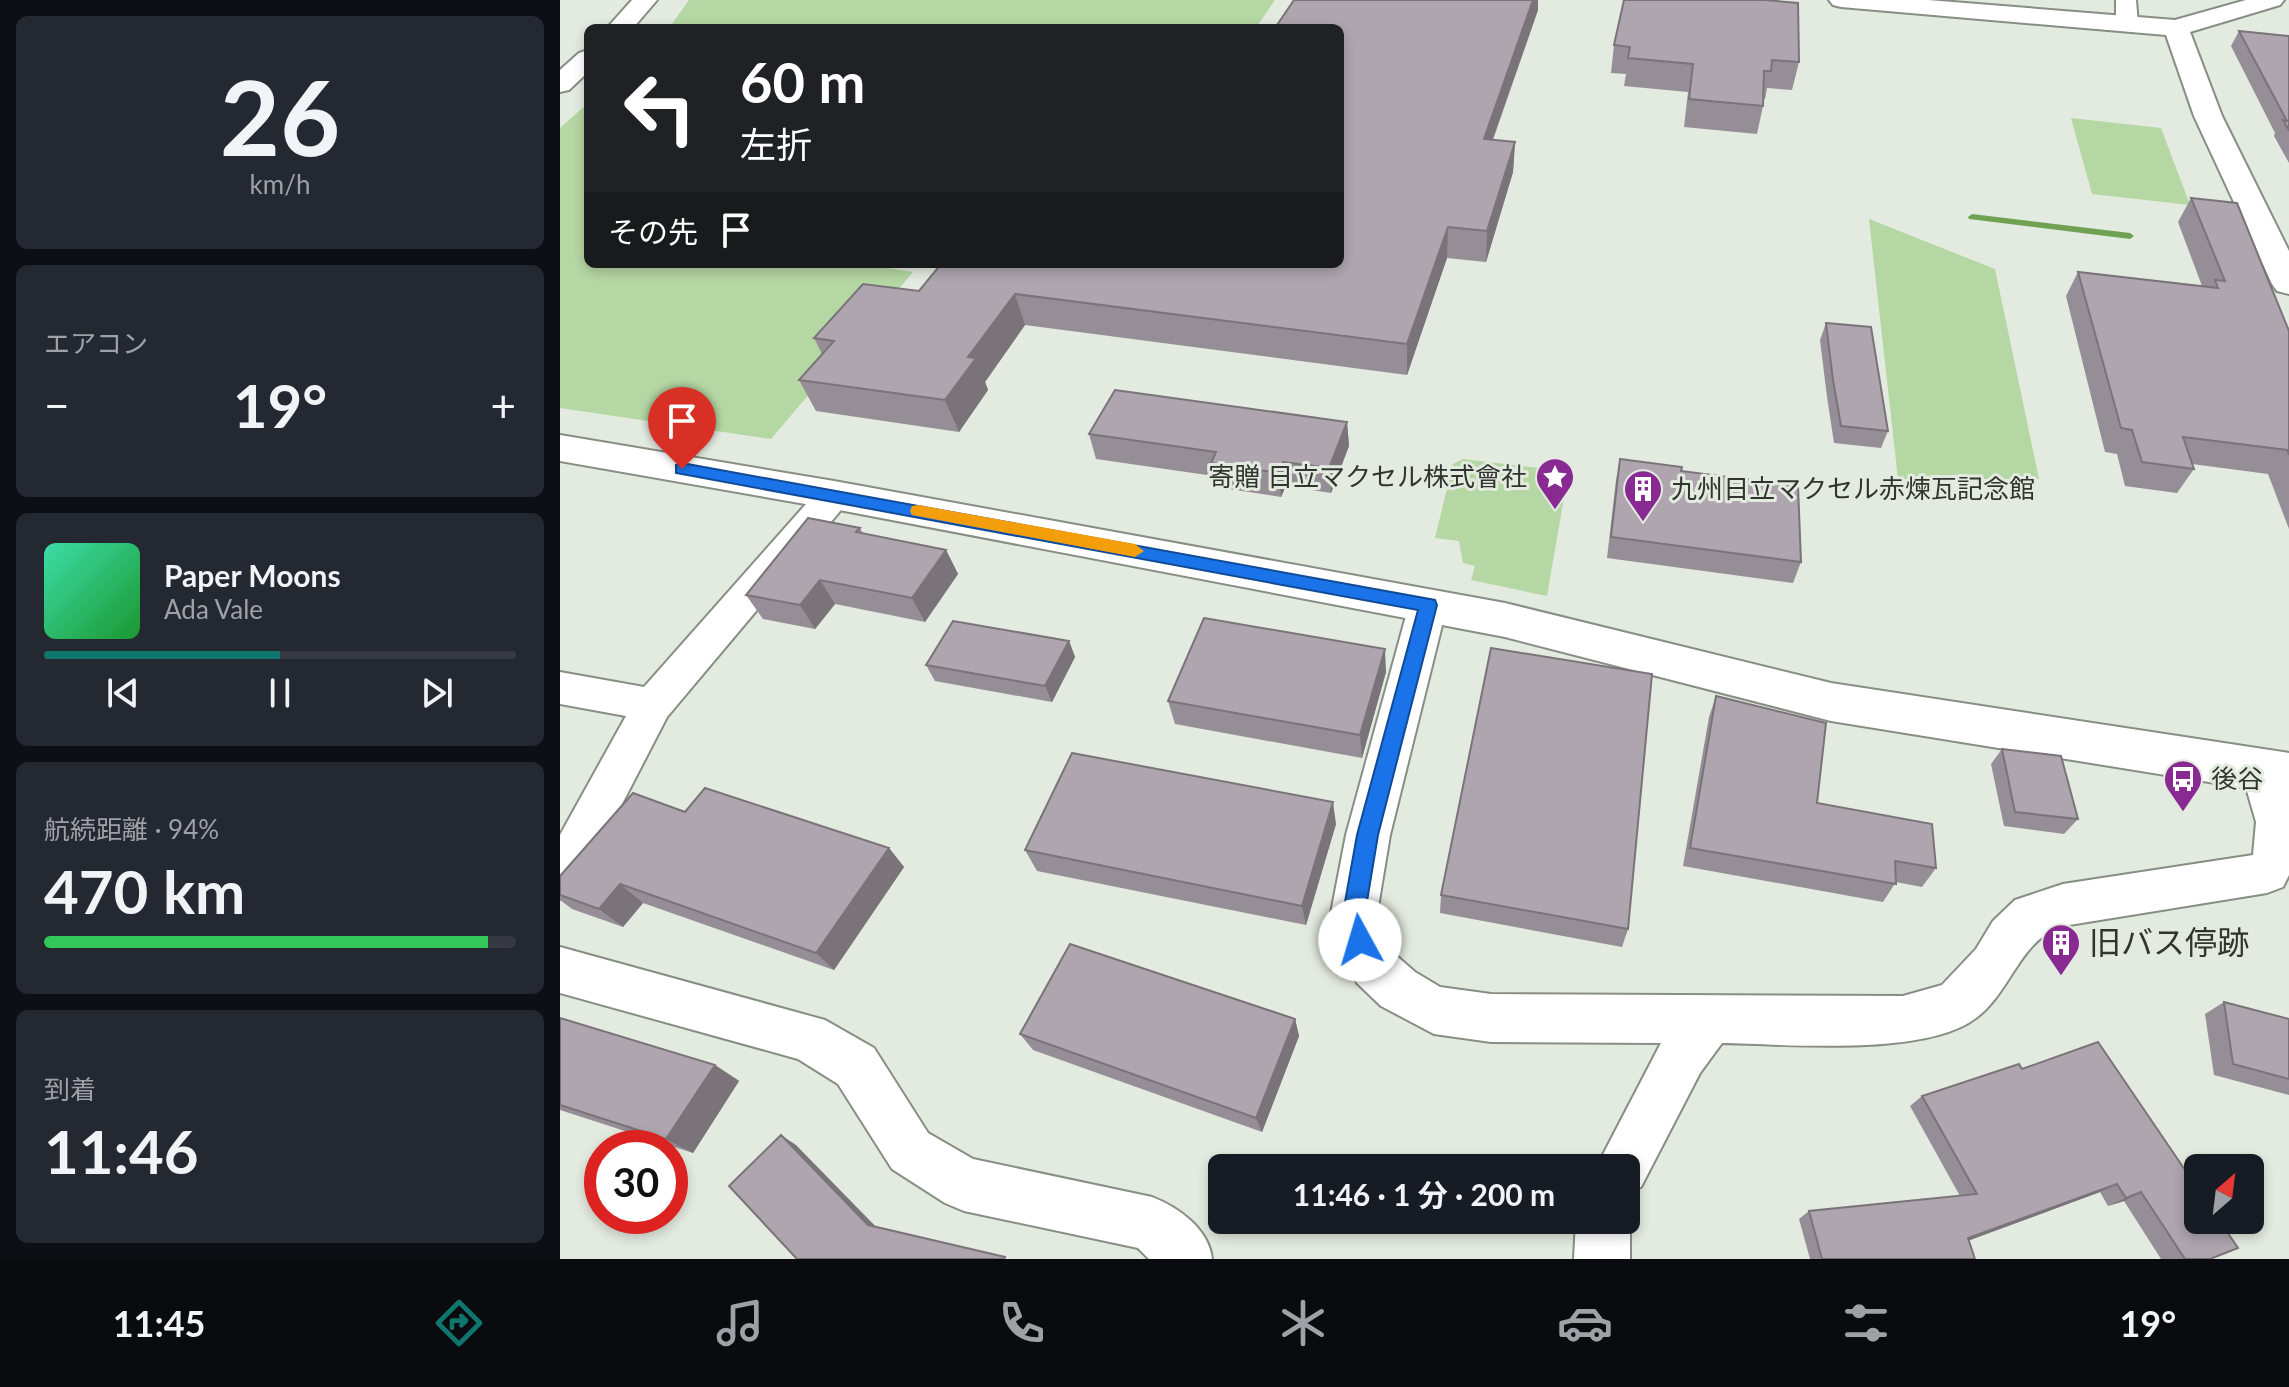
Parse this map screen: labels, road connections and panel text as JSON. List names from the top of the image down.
{
  "places": {
    "place": ["寄贈 日立マクセル株式會社"],
    "building": ["九州日立マクセル赤煉瓦記念館", "旧バス停跡"],
    "bus stop": ["後谷"]
  },
  "north": "top right",
  "page": {
    "tile": [
      ["26", "km/h"],
      "エアコン",
      ["航続距離 · 94%", "470 km"],
      ["到着", "11:46"]
    ],
    "turn": ["60 m", "左折"],
    "then": "その先",
    "heat": ["−", "19°", "+"],
    "song": ["Paper Moons", "Ada Vale"],
    "limit": "30",
    "trip": "11:46 · 1 分 · 200 m",
    "tabs": ["11:45", "19°"]
  }
}
